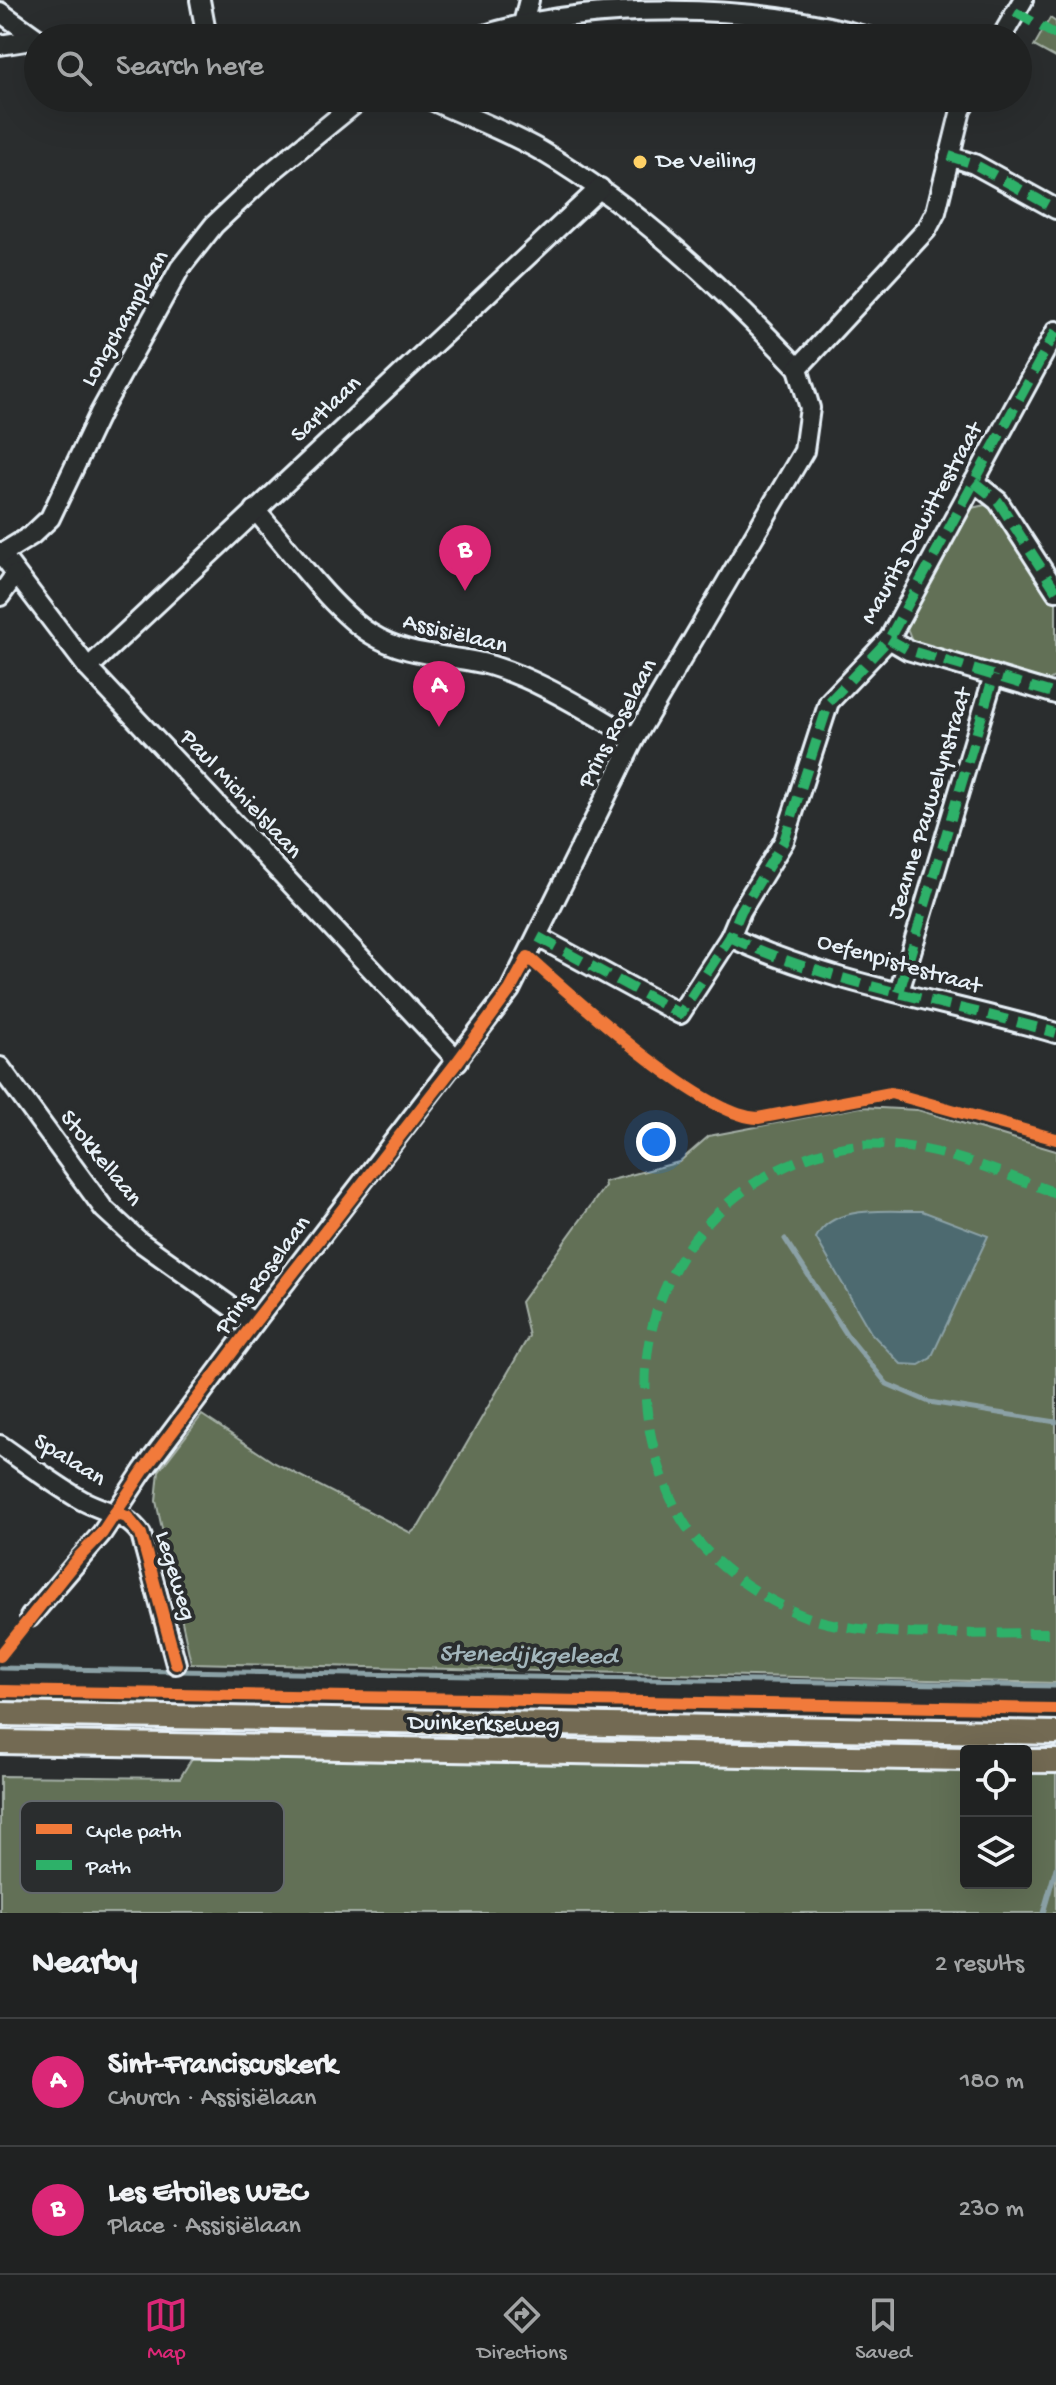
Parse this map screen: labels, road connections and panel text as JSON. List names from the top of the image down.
{
  "streets": {
    "main road": ["Duinkerkseweg"],
    "street": [
      "Longchamplaan",
      "Sartlaan",
      "Maurits Dewittestraat",
      "Assisiëlaan",
      "Prins Roselaan",
      "Paul Michielslaan",
      "Jeanne Pauwelynstraat",
      "Oefenpistestraat",
      "Stokkellaan",
      "Spalaan",
      "Legeweg"
    ]
  },
  "crossings": [
    ["Longchamplaan", "Paul Michielslaan"],
    ["Sartlaan", "Assisiëlaan"],
    ["Sartlaan", "Paul Michielslaan"],
    ["Maurits Dewittestraat", "Prins Roselaan"],
    ["Maurits Dewittestraat", "Oefenpistestraat"],
    ["Assisiëlaan", "Prins Roselaan"],
    ["Prins Roselaan", "Paul Michielslaan"],
    ["Prins Roselaan", "Stokkellaan"],
    ["Prins Roselaan", "Spalaan"],
    ["Prins Roselaan", "Legeweg"],
    ["Jeanne Pauwelynstraat", "Oefenpistestraat"],
    ["Spalaan", "Legeweg"]
  ],
  "water": ["Stenedijkgeleed"],
  "places": ["De Veiling"],
  "legend": ["Cycle path", "Path"],
  "page": {
    "search": "Search here",
    "pins": ["B", "A"],
    "heading": ["Nearby", "2 results"],
    "list": [
      {
        "mark": "A",
        "name": "Sint-Franciscuskerk",
        "note": "Church · Assisiëlaan",
        "value": "180 m"
      },
      {
        "mark": "B",
        "name": "Les Etoiles WZC",
        "note": "Place · Assisiëlaan",
        "value": "230 m"
      }
    ],
    "nav": ["Map", "Directions", "Saved"]
  }
}
